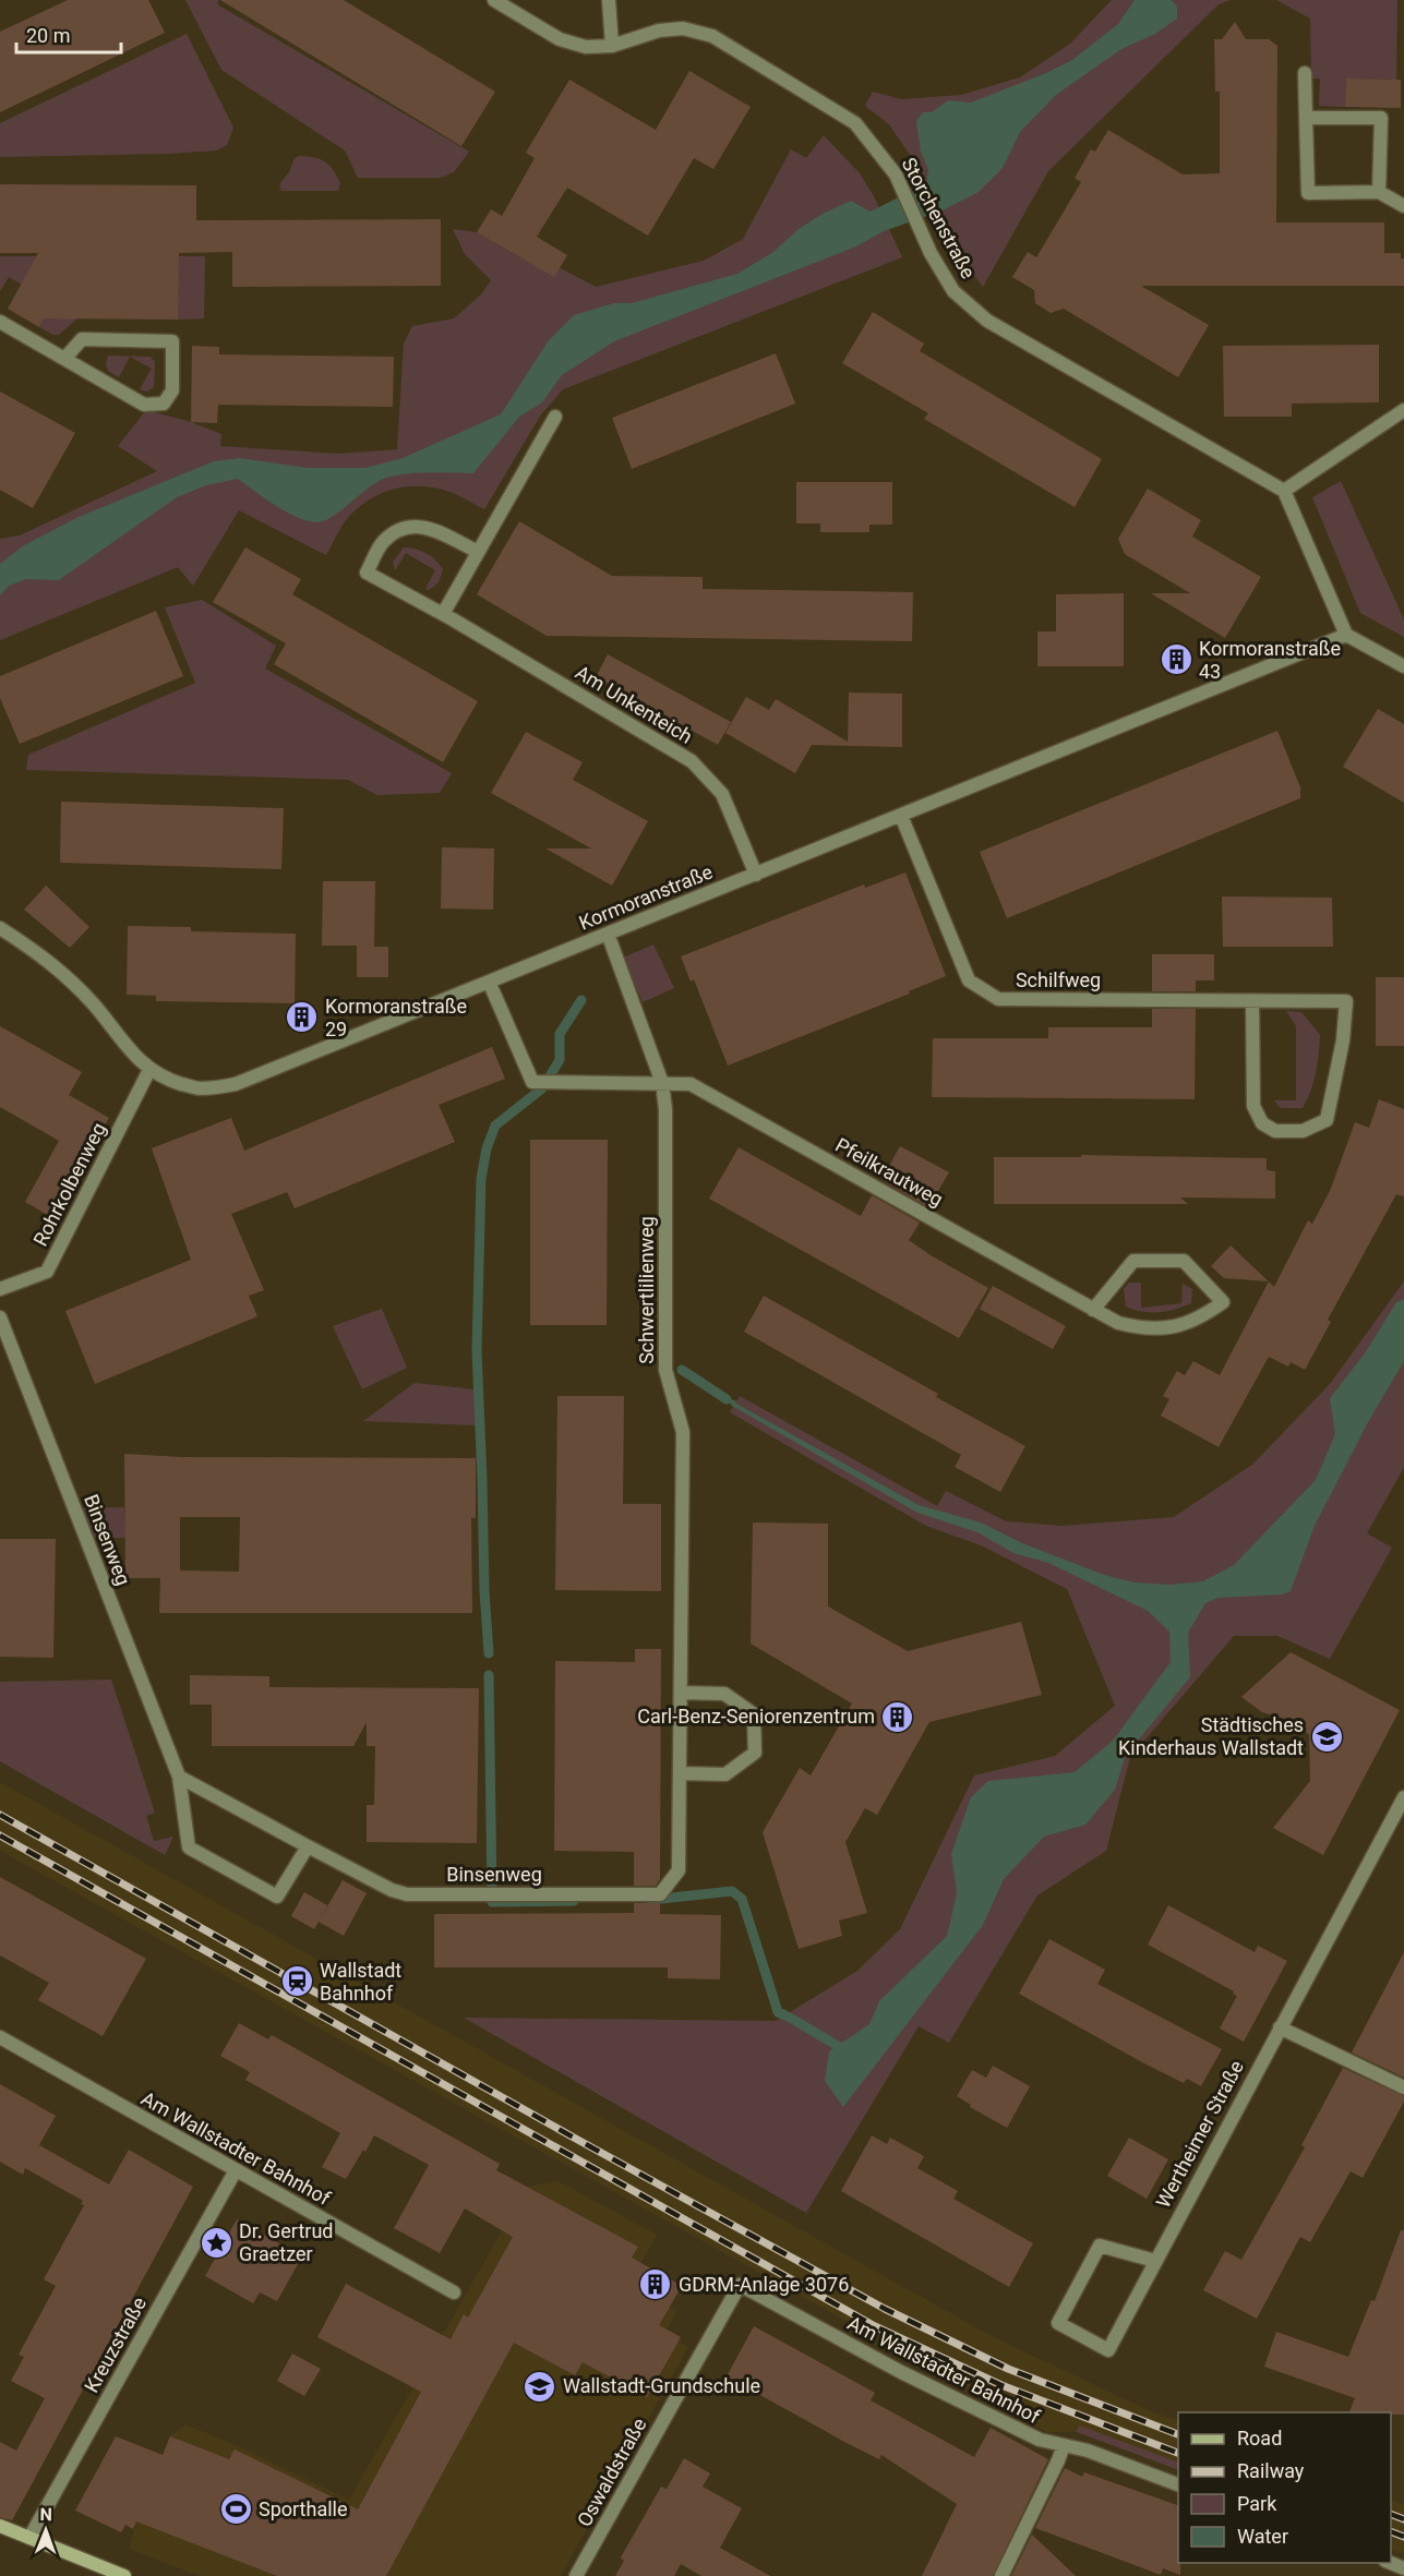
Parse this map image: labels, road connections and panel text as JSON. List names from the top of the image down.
{
  "streets": {
    "street": [
      "Storchenstraße",
      "Am Unkenteich",
      "Kormoranstraße",
      "Schilfweg",
      "Pfeilkrautweg",
      "Rohrkolbenweg",
      "Schwertlilienweg",
      "Binsenweg",
      "Wertheimer Straße",
      "Am Wallstadter Bahnhof",
      "Kreuzstraße",
      "Oswaldstraße"
    ]
  },
  "crossings": [
    ["Am Unkenteich", "Kormoranstraße"],
    ["Kormoranstraße", "Schilfweg"],
    ["Kormoranstraße", "Rohrkolbenweg"],
    ["Kormoranstraße", "Schwertlilienweg"],
    ["Pfeilkrautweg", "Schwertlilienweg"],
    ["Schwertlilienweg", "Binsenweg"],
    ["Am Wallstadter Bahnhof", "Kreuzstraße"],
    ["Am Wallstadter Bahnhof", "Oswaldstraße"]
  ],
  "places": {
    "building": [
      "Kormoranstraße 43",
      "Kormoranstraße 29",
      "Carl-Benz-Seniorenzentrum",
      "GDRM-Anlage 3076"
    ],
    "school or university": ["Städtisches Kinderhaus Wallstadt", "Wallstadt-Grundschule"],
    "station": ["Wallstadt Bahnhof"],
    "place": ["Dr. Gertrud Graetzer"],
    "sports": ["Sporthalle"]
  },
  "legend": [
    "Road",
    "Railway",
    "Park",
    "Water"
  ],
  "scale_bar": "20 m",
  "north": "top"
}
